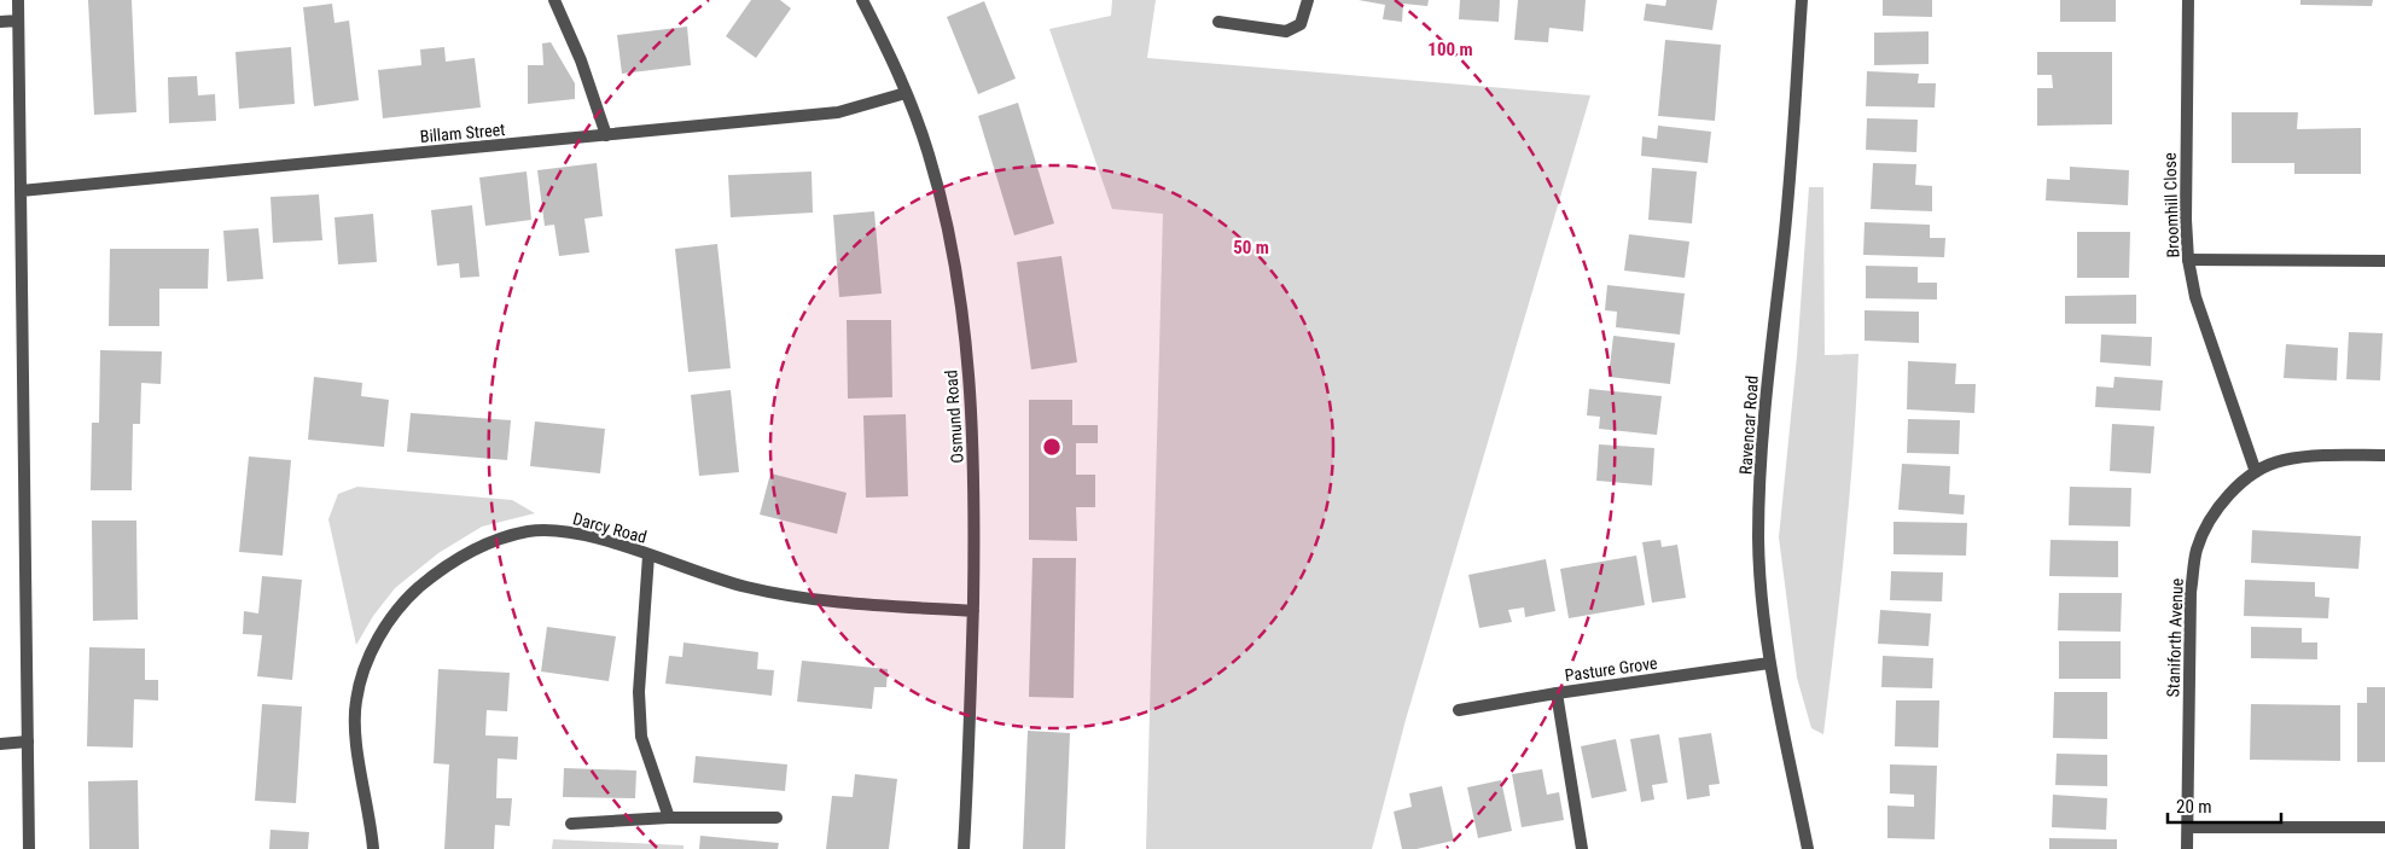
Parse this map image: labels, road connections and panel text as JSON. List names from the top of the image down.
{
  "streets": {
    "street": [
      "Billam Street",
      "Broomhill Close",
      "Osmund Road",
      "Ravencar Road",
      "Darcy Road",
      "Staniforth Avenue",
      "Pasture Grove"
    ]
  },
  "crossings": [
    ["Billam Street", "Osmund Road"],
    ["Broomhill Close", "Staniforth Avenue"],
    ["Osmund Road", "Darcy Road"],
    ["Ravencar Road", "Pasture Grove"]
  ],
  "scale_bar": "20 m",
  "rings": ["100 m", "50 m"]
}
